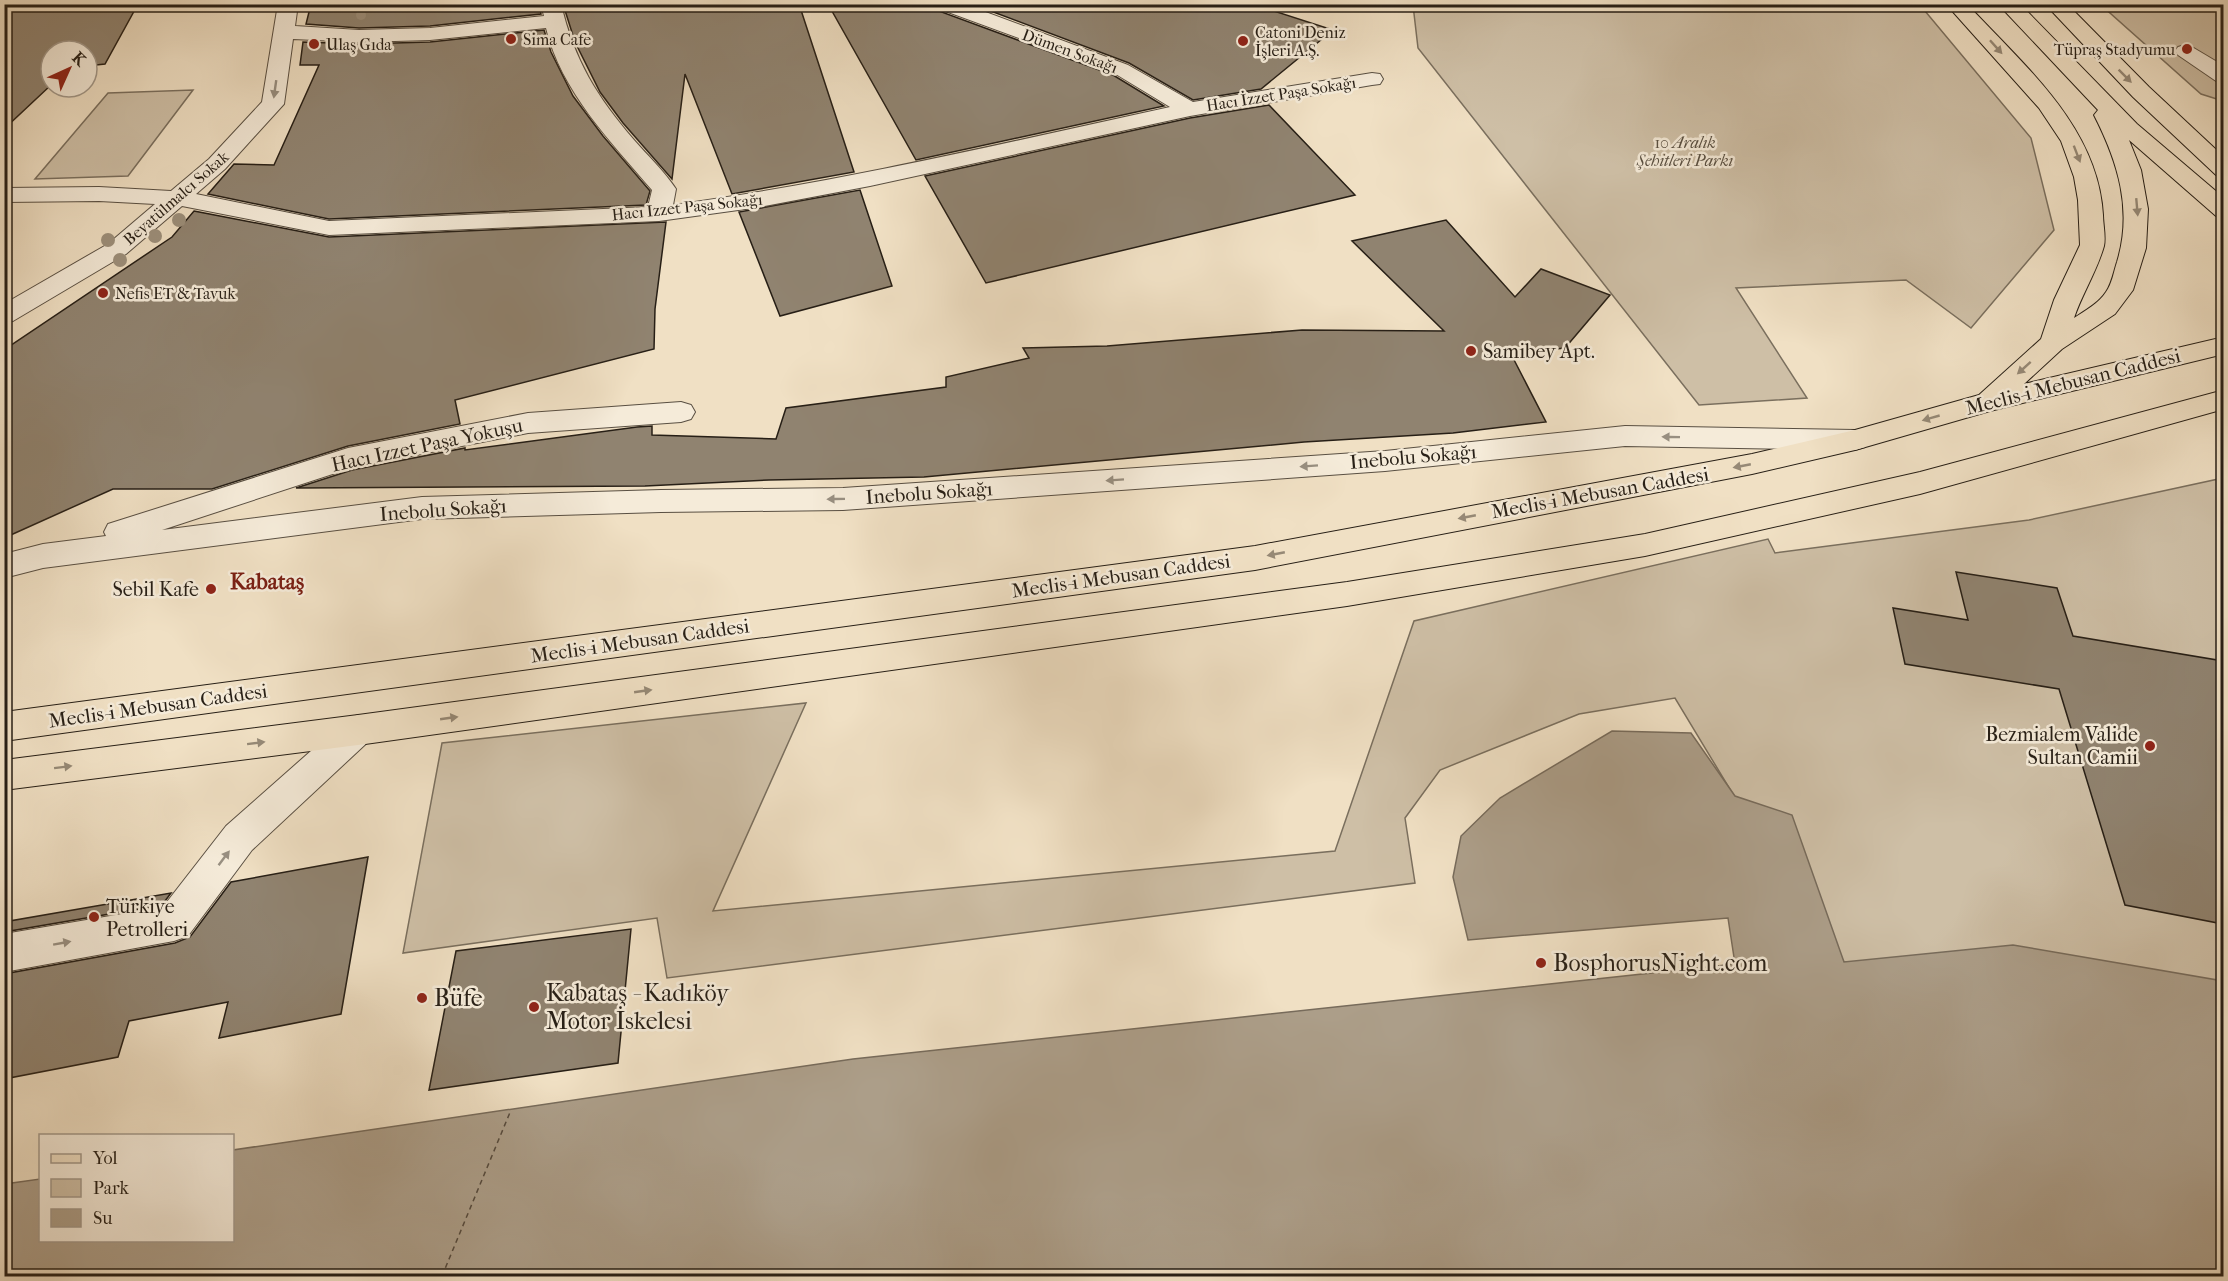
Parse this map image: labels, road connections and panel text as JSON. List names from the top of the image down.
{
  "streets": {
    "main road": ["Meclis-i Mebusan Caddesi"],
    "street": [
      "Dümen Sokağı",
      "Hacı İzzet Paşa Sokağı",
      "Beyatülmalcı Sokak",
      "Hacı Izzet Paşa Sokağı",
      "Hacı Izzet Paşa Yokuşu",
      "Inebolu Sokağı"
    ]
  },
  "crossings": [
    ["Dümen Sokağı", "Hacı İzzet Paşa Sokağı"],
    ["Dümen Sokağı", "Hacı Izzet Paşa Sokağı"],
    ["Hacı İzzet Paşa Sokağı", "Hacı Izzet Paşa Sokağı"],
    ["Beyatülmalcı Sokak", "Hacı Izzet Paşa Sokağı"],
    ["Meclis-i Mebusan Caddesi", "Inebolu Sokağı"],
    ["Hacı Izzet Paşa Yokuşu", "Inebolu Sokağı"]
  ],
  "one_way": ["Beyatülmalcı Sokak", "Inebolu Sokağı"],
  "districts": ["Kabataş"],
  "parks": ["10 Aralık Şehitleri Parkı"],
  "places": [
    "Sima Cafe",
    "Catoni Deniz İşleri A.Ş.",
    "Ulaş Gıda",
    "Tüpraş Stadyumu",
    "Nefis ET & Tavuk",
    "Samibey Apt.",
    "Sebil Kafe",
    "Bezmialem Valide Sultan Camii",
    "Türkiye Petrolleri",
    "BosphorusNight.com",
    "Büfe",
    "Kabataş - Kadıköy Motor İskelesi"
  ],
  "legend": ["Yol", "Park", "Su"],
  "north": "top right"
}
